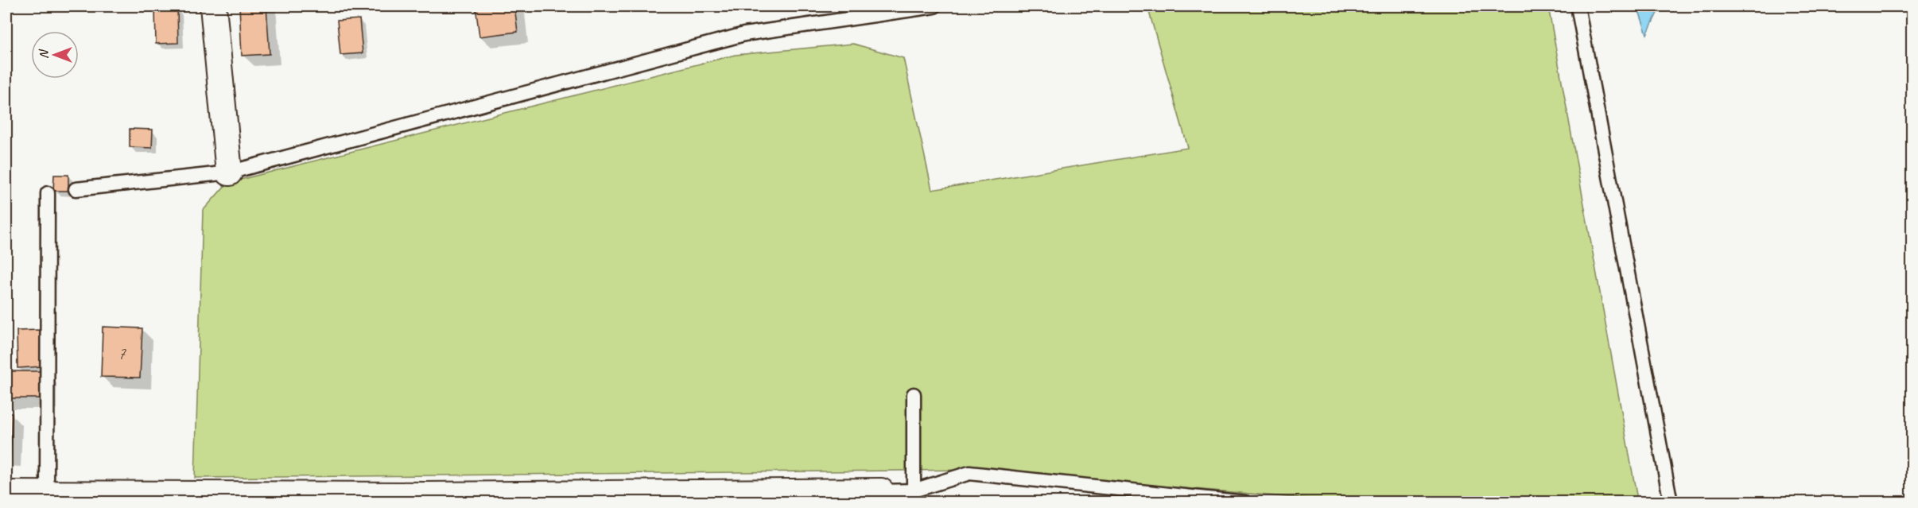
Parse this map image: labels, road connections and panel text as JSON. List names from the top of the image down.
{
  "house_numbers": ["7"],
  "north": "left"
}
